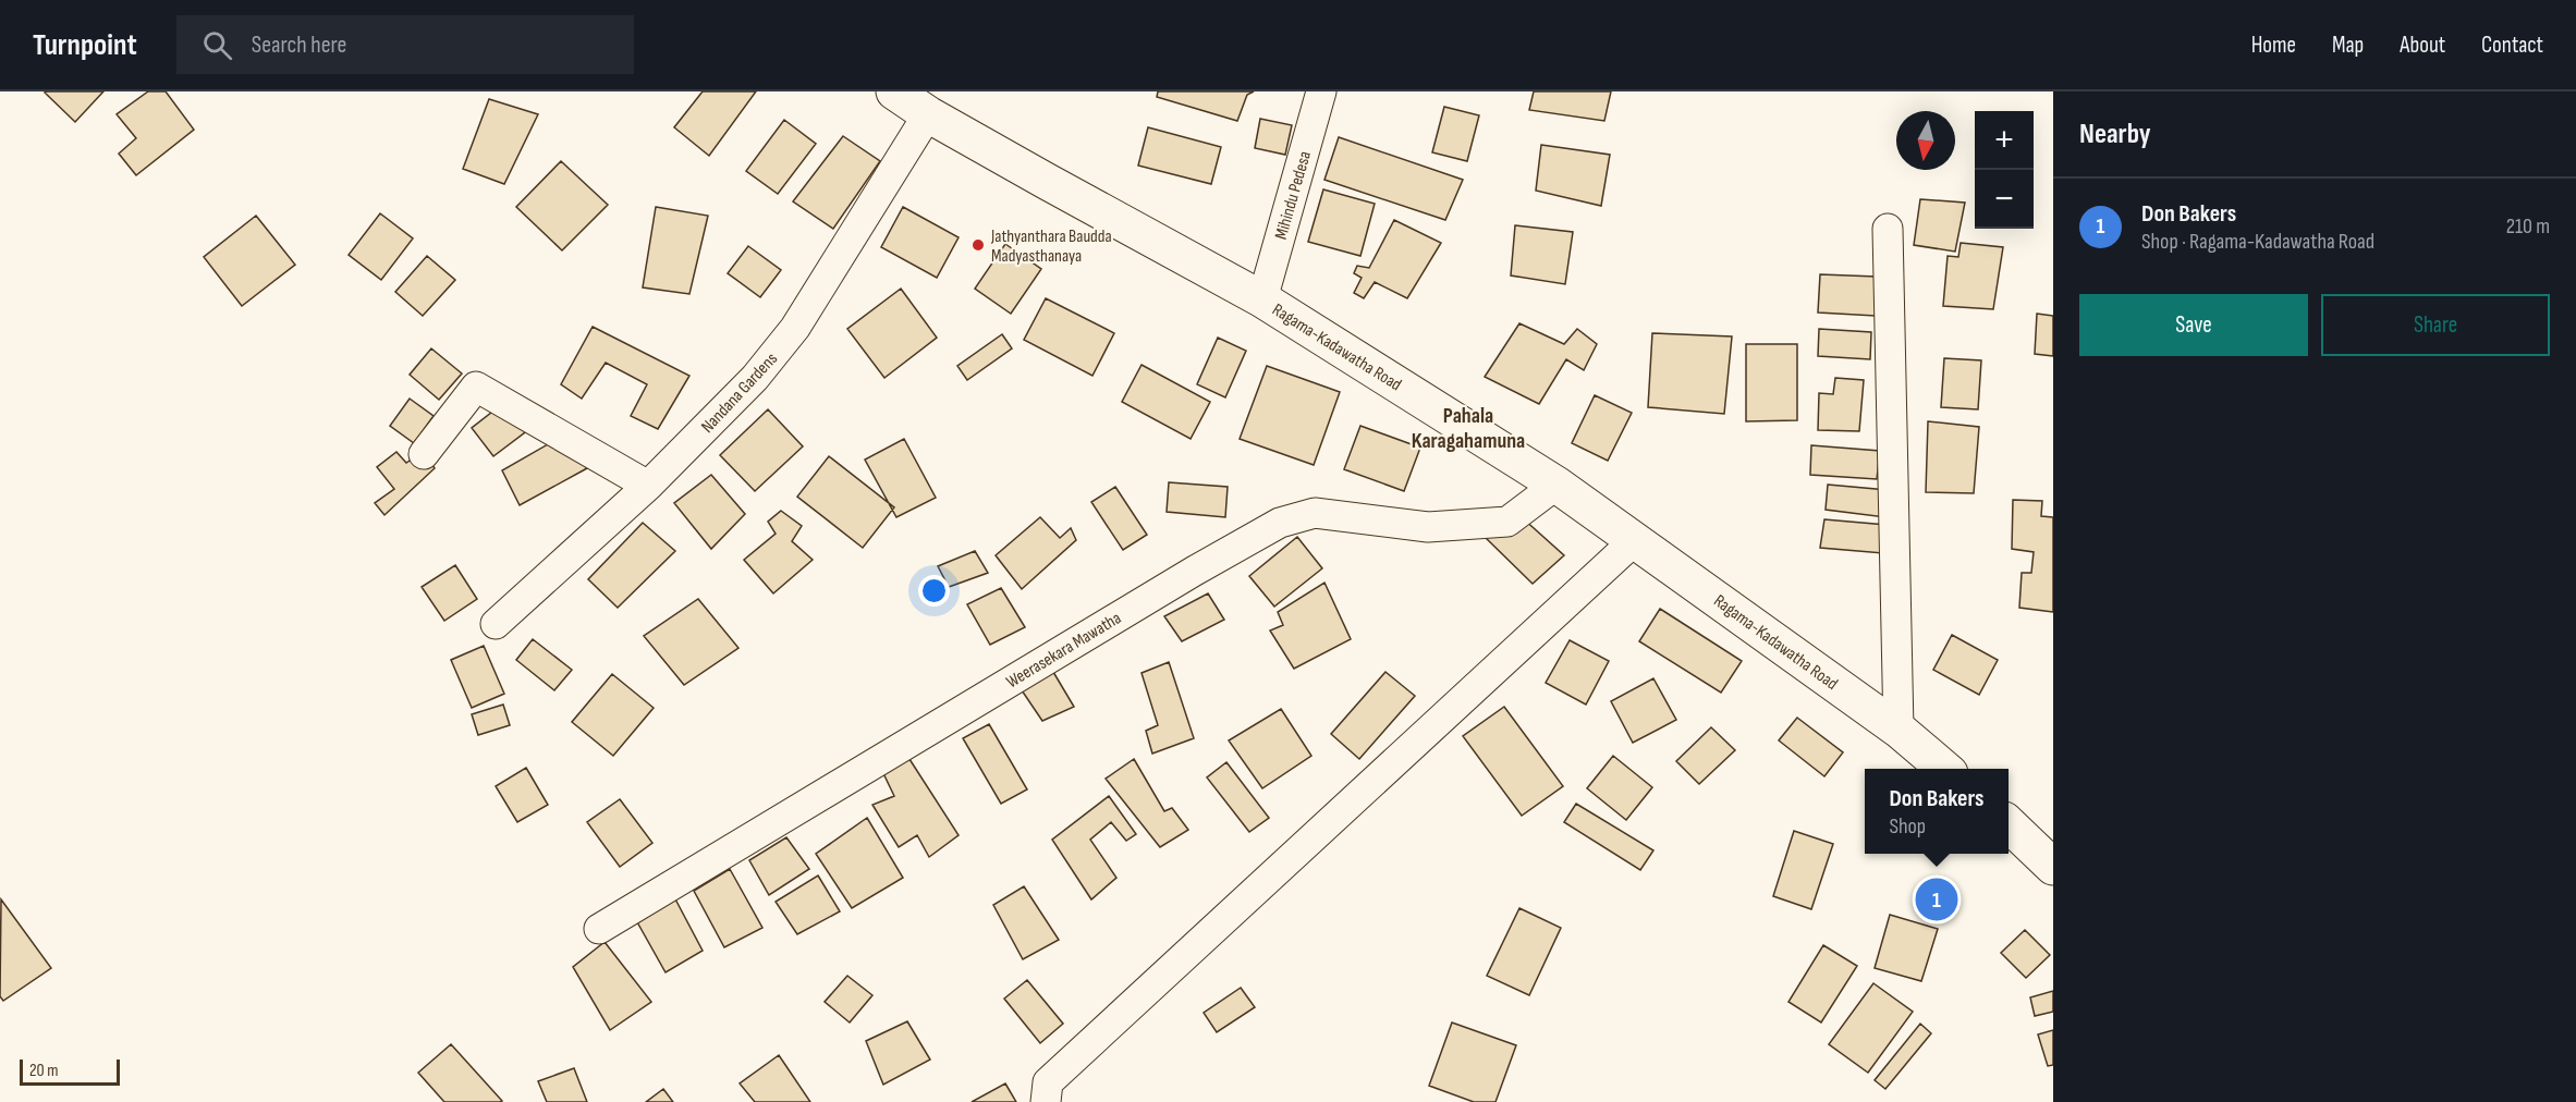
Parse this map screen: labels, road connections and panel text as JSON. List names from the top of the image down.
{
  "streets": {
    "main road": ["Ragama-Kadawatha Road"],
    "street": ["Mihindu Pedesa", "Nandana Gardens", "Weerasekara Mawatha"]
  },
  "crossings": [
    ["Mihindu Pedesa", "Ragama-Kadawatha Road"],
    ["Ragama-Kadawatha Road", "Nandana Gardens"],
    ["Ragama-Kadawatha Road", "Weerasekara Mawatha"]
  ],
  "districts": ["Pahala Karagahamuna"],
  "places": ["Jathyanthara Baudda Madyasthanaya"],
  "scale_bar": "20 m",
  "north": "bottom",
  "page": {
    "header": "Turnpoint",
    "search": "Search here",
    "nav": [
      "Home",
      "Map",
      "About",
      "Contact"
    ],
    "heading": "Nearby",
    "map_buttons": ["+", "−"],
    "list": [
      {
        "mark": "1",
        "name": "Don Bakers",
        "note": "Shop · Ragama-Kadawatha Road",
        "value": "210 m"
      }
    ],
    "buttons": ["Save", "Share"],
    "popup": ["Don Bakers", "Shop"],
    "pins": "1",
    "scale": "20 m"
  }
}
